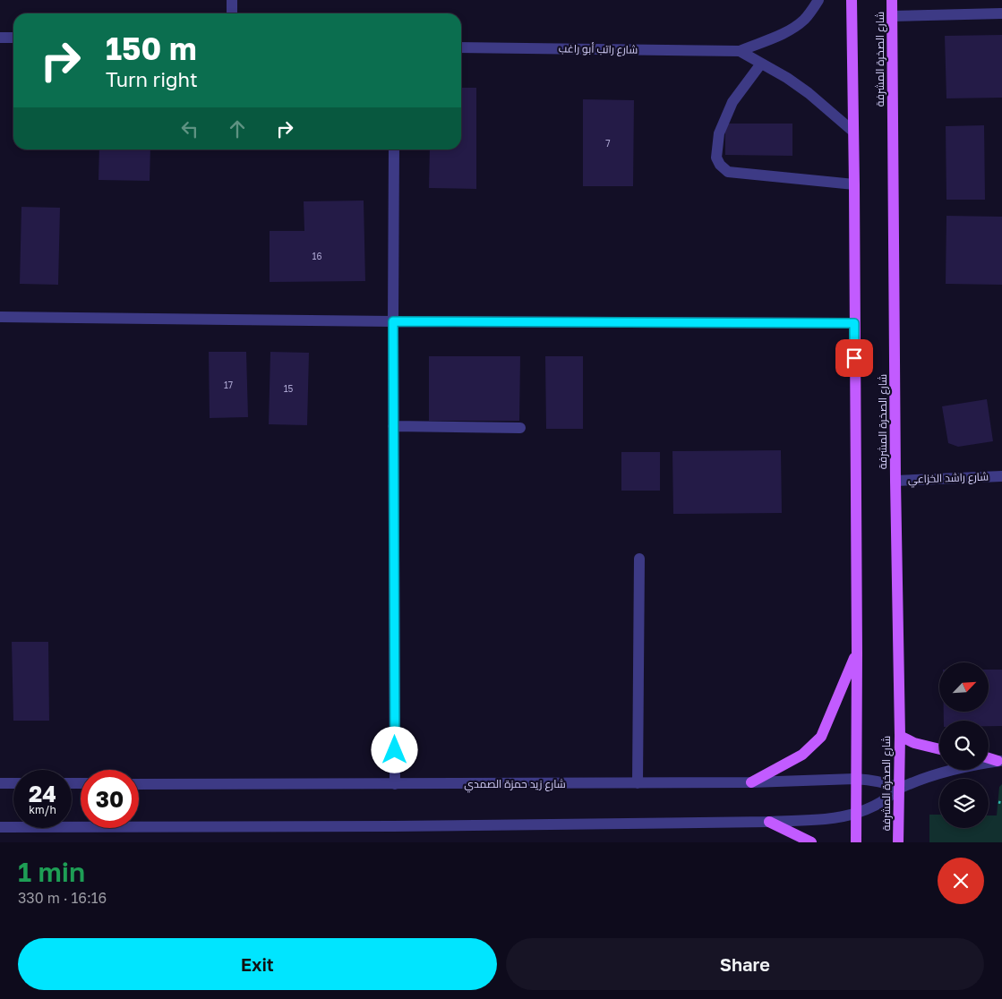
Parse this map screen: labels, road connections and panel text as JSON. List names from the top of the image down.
{
  "streets": {
    "main road": ["شارع الصخرة المشرفة"],
    "street": ["شارع راتب أبو راغب", "شارع راشد الخزاعي", "شارع زيد حمزة الصمدي"]
  },
  "crossings": [
    ["شارع الصخرة المشرفة", "شارع راشد الخزاعي"],
    ["شارع الصخرة المشرفة", "شارع زيد حمزة الصمدي"]
  ],
  "house_numbers": [
    "7",
    "16",
    "17",
    "15"
  ],
  "north": "top right",
  "page": {
    "turn": ["150 m", "Turn right"],
    "speed": "24 km/h",
    "limit": "30",
    "heading": ["1 min", "330 m · 16:16"],
    "buttons": ["Exit", "Share"]
  }
}
